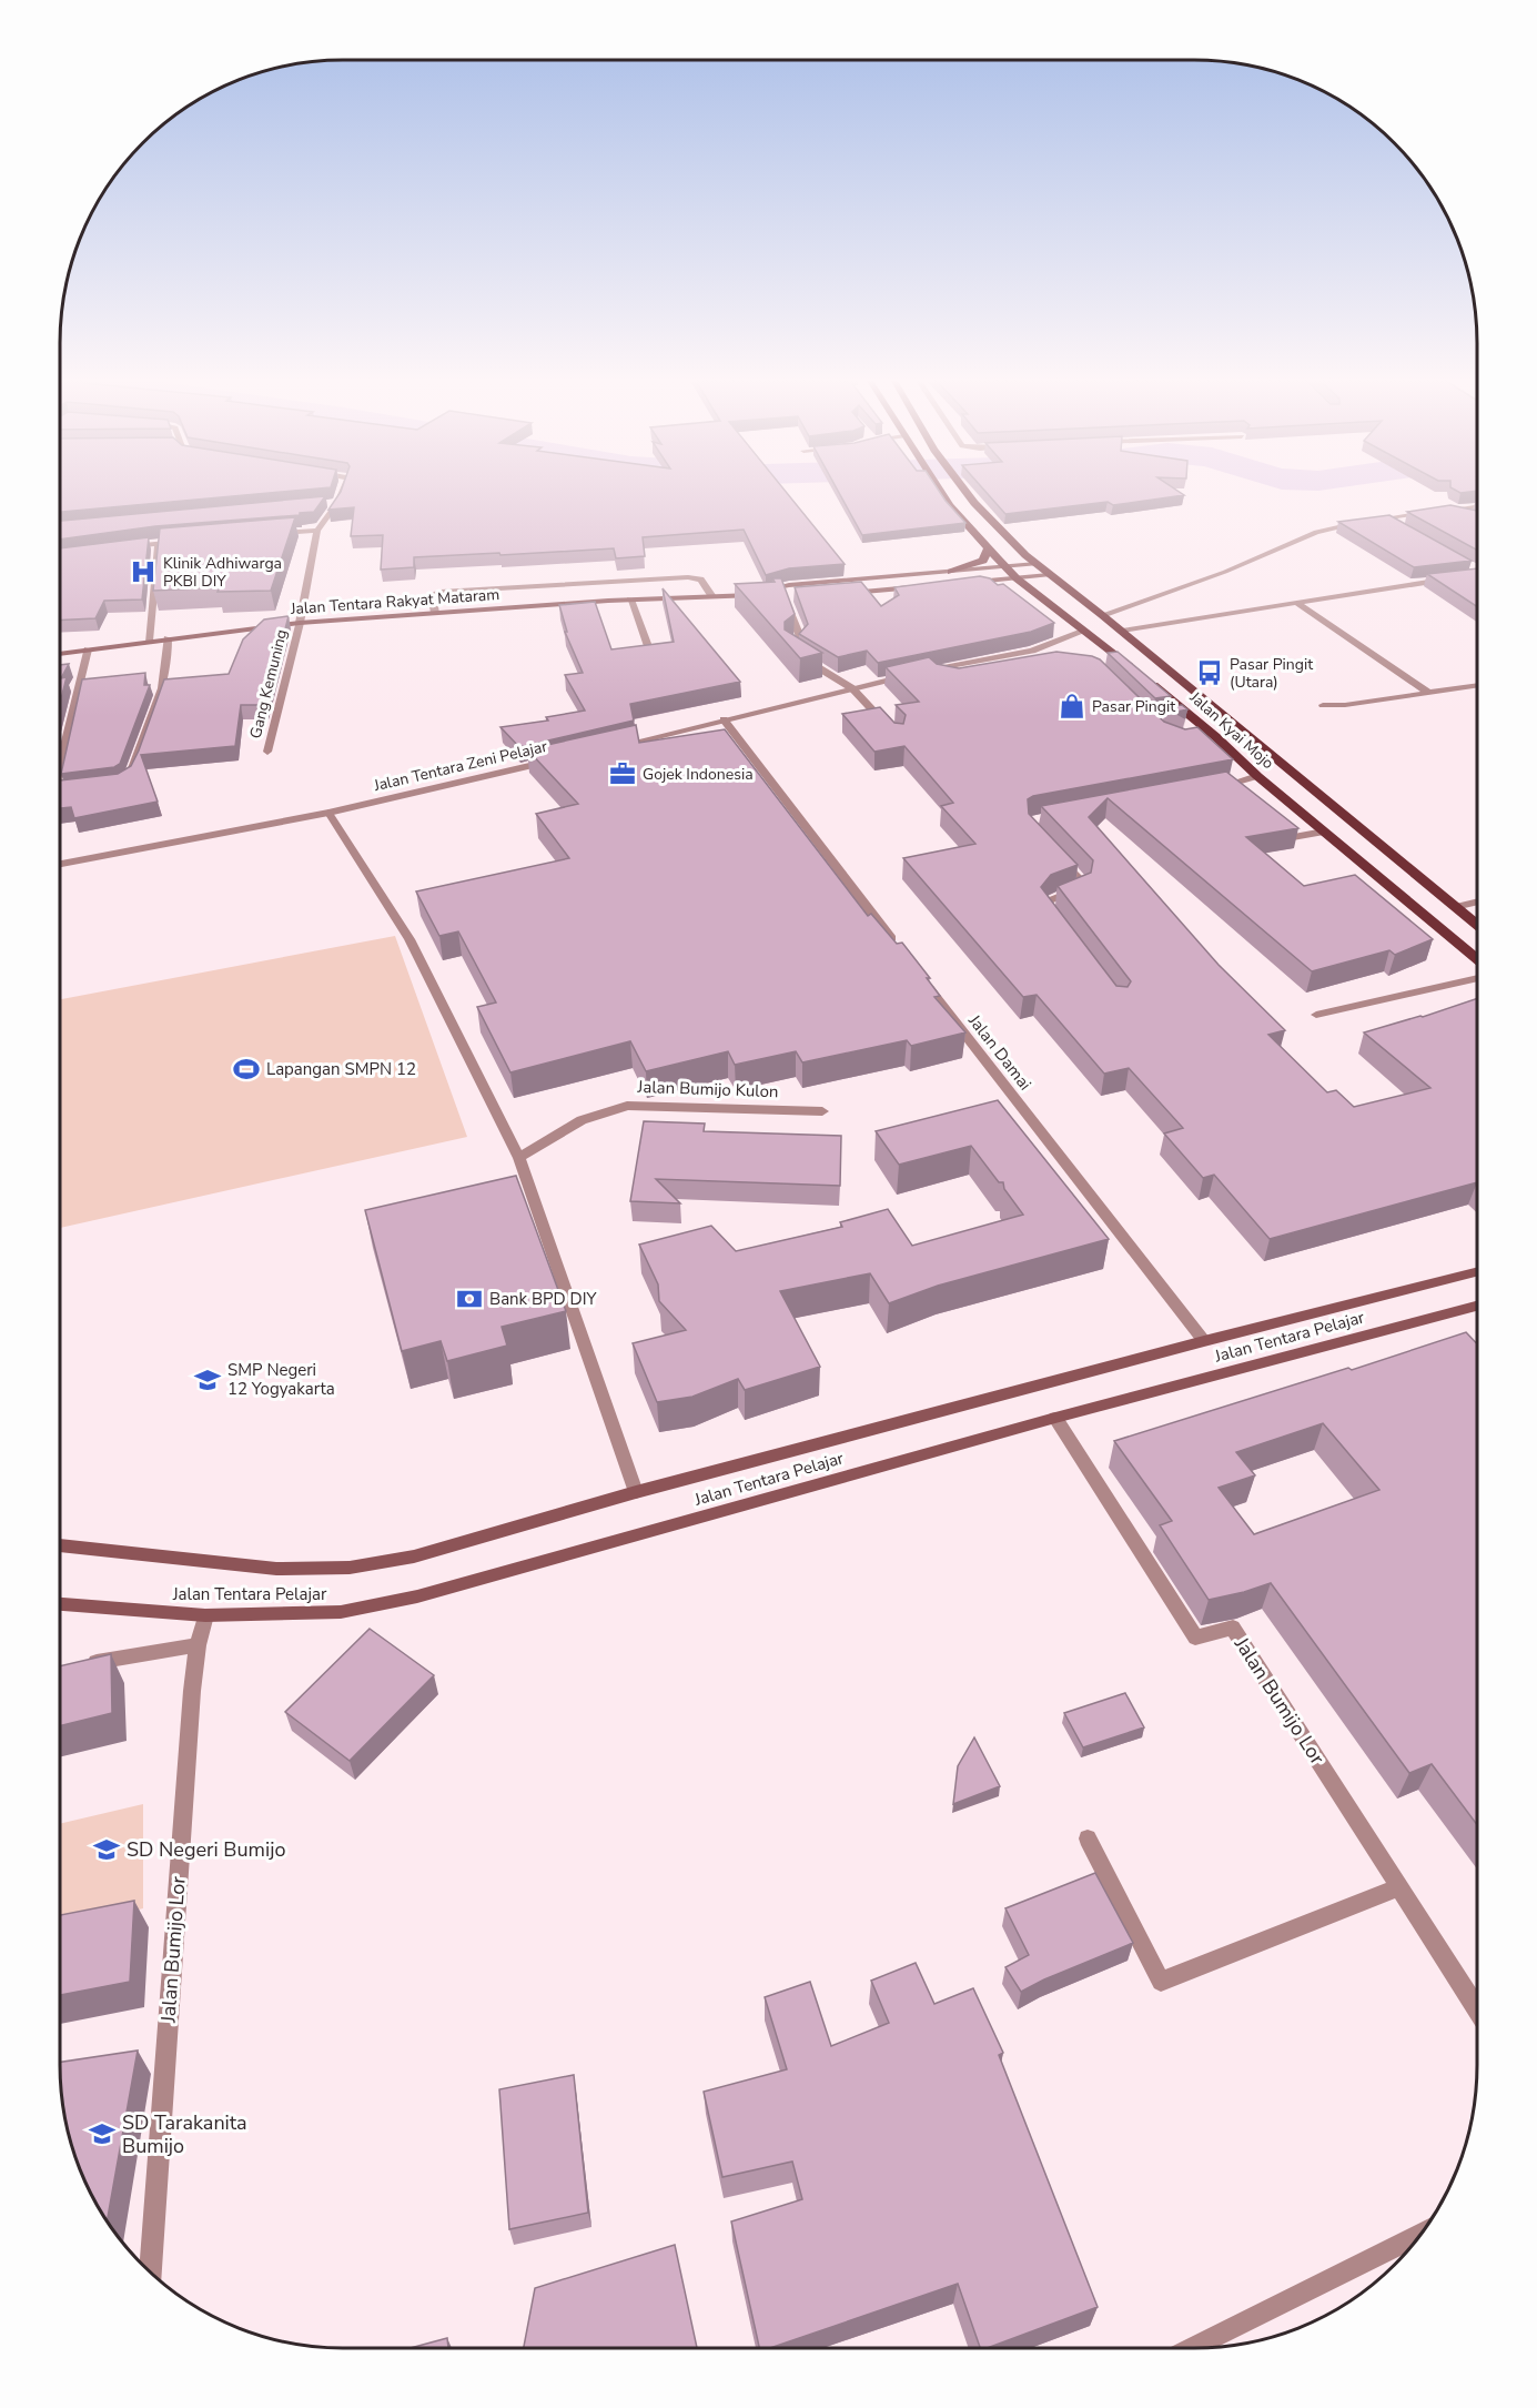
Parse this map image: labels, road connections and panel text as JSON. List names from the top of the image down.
{
  "streets": {
    "main road": ["Jalan Tentara Rakyat Mataram", "Jalan Kyai Mojo", "Jalan Tentara Pelajar"],
    "street": [
      "Gang Kemuning",
      "Jalan Tentara Zeni Pelajar",
      "Jalan Damai",
      "Jalan Bumijo Kulon",
      "Jalan Bumijo Lor"
    ]
  },
  "crossings": [
    ["Jalan Tentara Rakyat Mataram", "Gang Kemuning"],
    ["Jalan Tentara Rakyat Mataram", "Jalan Kyai Mojo"],
    ["Jalan Damai", "Jalan Tentara Pelajar"],
    ["Jalan Tentara Pelajar", "Jalan Bumijo Lor"]
  ],
  "places": {
    "hospital": ["Klinik Adhiwarga PKBI DIY"],
    "bus stop": ["Pasar Pingit (Utara)"],
    "shop": ["Pasar Pingit"],
    "office": ["Gojek Indonesia"],
    "sports": ["Lapangan SMPN 12"],
    "bank": ["Bank BPD DIY"],
    "school or university": ["SMP Negeri 12 Yogyakarta", "SD Negeri Bumijo", "SD Tarakanita Bumijo"]
  }
}
